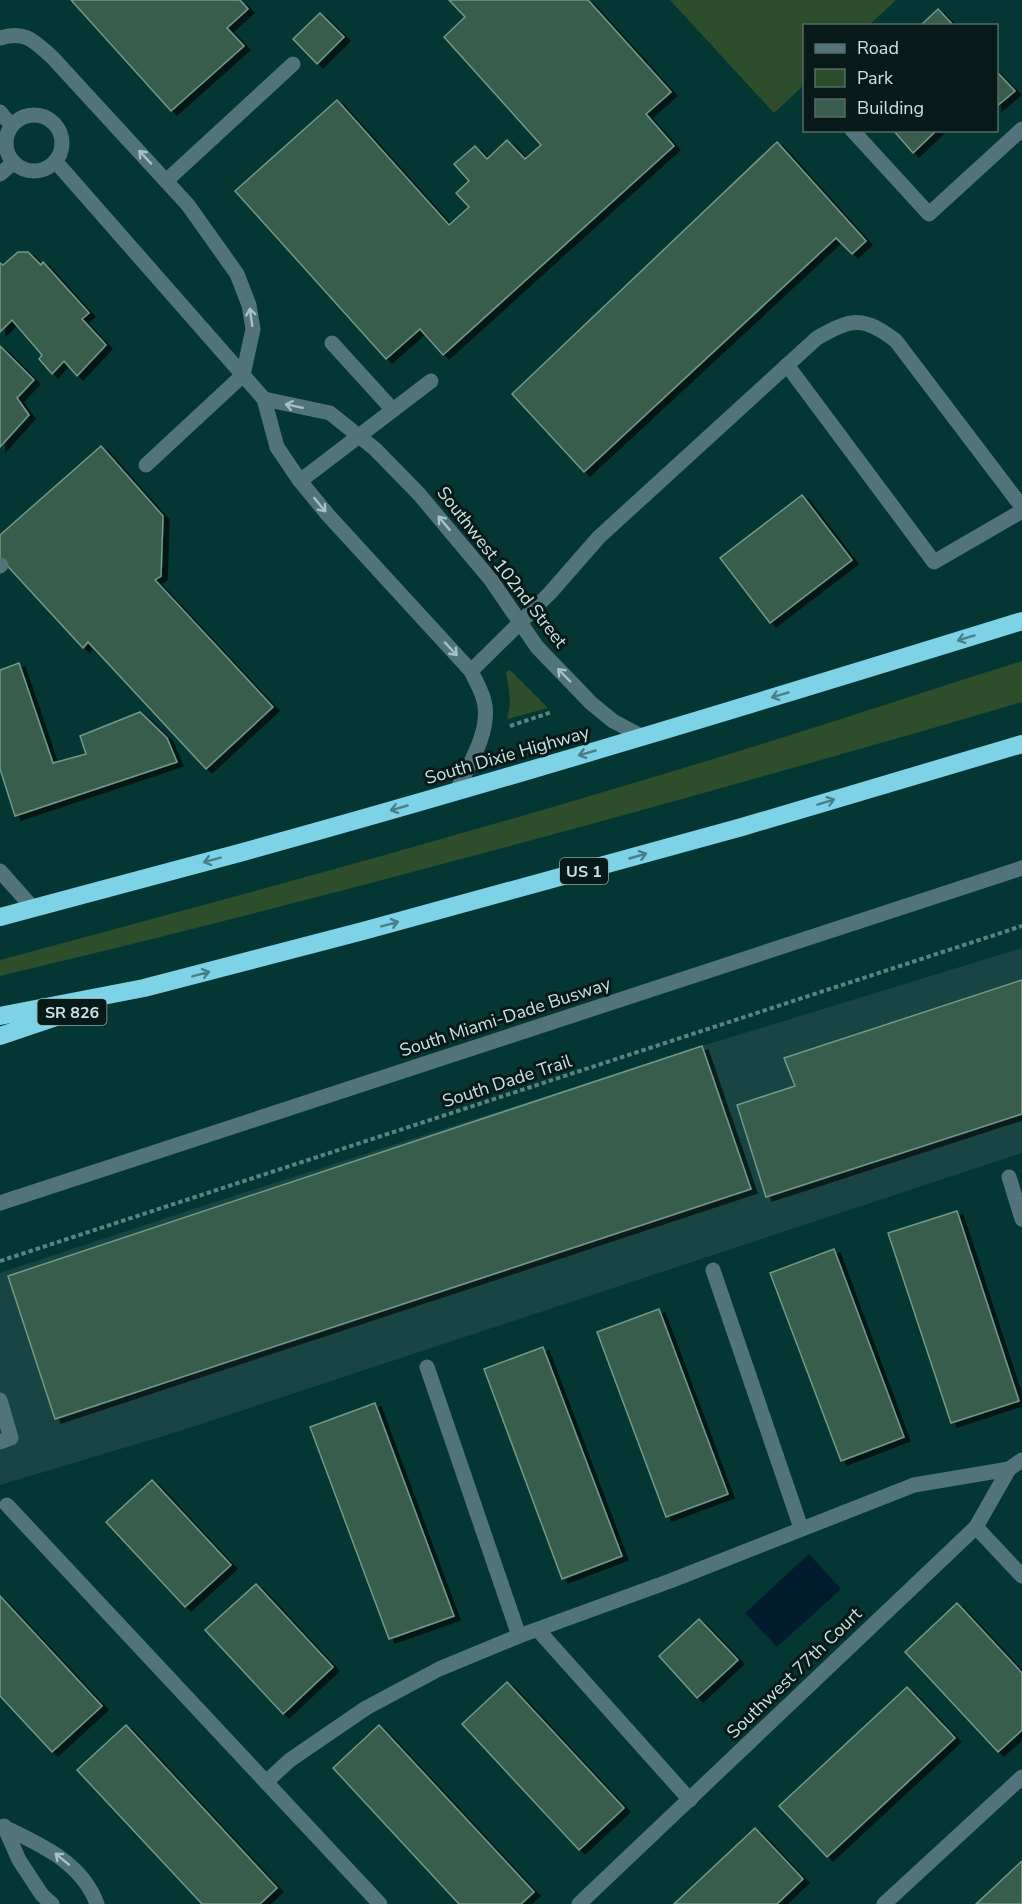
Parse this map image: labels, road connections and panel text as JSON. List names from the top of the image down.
{
  "streets": {
    "highway": ["South Dixie Highway", "US 1", "SR 826"],
    "street": ["Southwest 102nd Street", "South Miami-Dade Busway", "Southwest 77th Court"],
    "path": ["South Dade Trail"]
  },
  "crossings": [
    ["Southwest 102nd Street", "South Dixie Highway"],
    ["US 1", "SR 826"]
  ],
  "legend": ["Road", "Park", "Building"]
}
